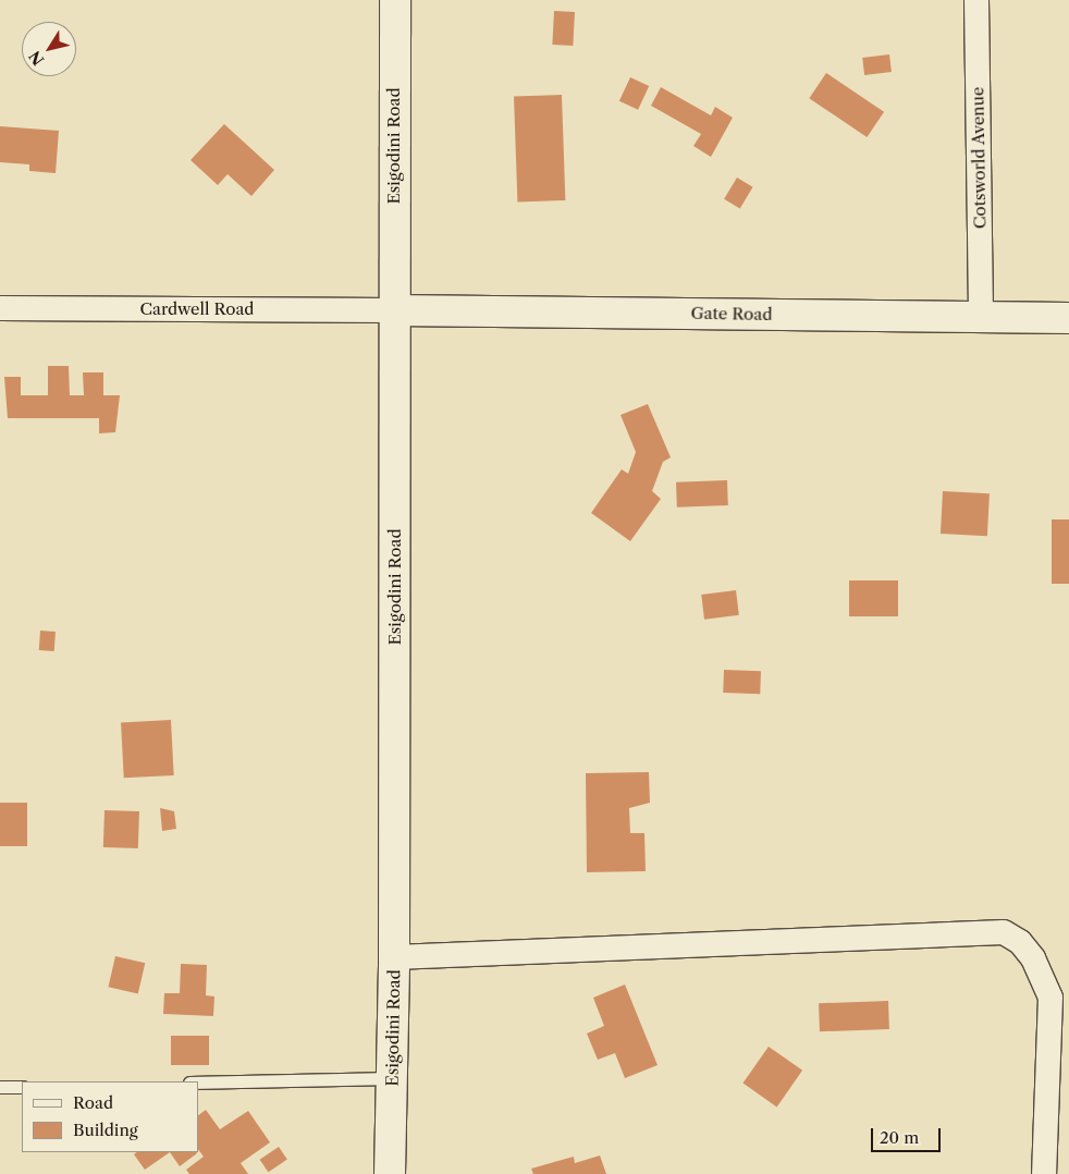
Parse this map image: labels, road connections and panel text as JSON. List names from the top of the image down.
{
  "streets": {
    "main road": ["Esigodini Road", "Gate Road"],
    "street": ["Cotsworld Avenue", "Cardwell Road"]
  },
  "crossings": [
    ["Esigodini Road", "Cardwell Road"],
    ["Esigodini Road", "Gate Road"],
    ["Cotsworld Avenue", "Gate Road"],
    ["Cardwell Road", "Gate Road"]
  ],
  "legend": ["Road", "Building"],
  "scale_bar": "20 m",
  "north": "bottom left"
}
